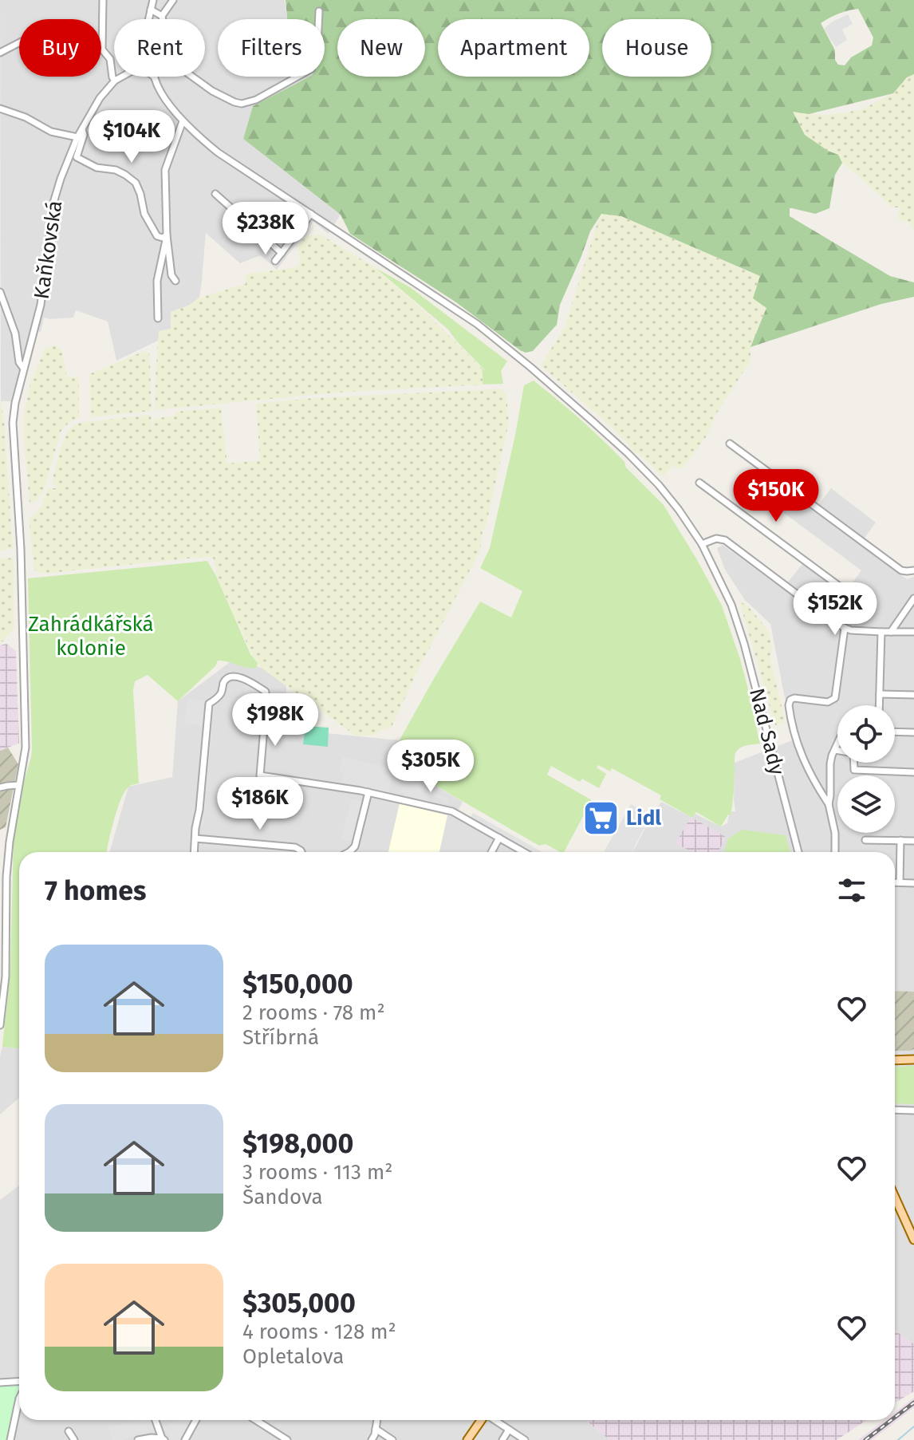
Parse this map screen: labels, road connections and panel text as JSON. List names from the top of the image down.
{
  "streets": {
    "street": ["Kaňkovská", "Nad Sady"]
  },
  "parks": ["Zahrádkářská kolonie"],
  "places": {
    "supermarket": ["Lidl"]
  },
  "page": {
    "chip": [
      "Buy",
      "Rent",
      "Filters",
      "New",
      "Apartment",
      "House"
    ],
    "price": [
      "$104K",
      "$238K",
      "$150K",
      "$152K",
      "$198K",
      "$305K",
      "$186K"
    ],
    "heading": "7 homes",
    "list": [
      {
        "name": "$150,000",
        "note": "2 rooms · 78 m² · Stříbrná"
      },
      {
        "name": "$198,000",
        "note": "3 rooms · 113 m² · Šandova"
      },
      {
        "name": "$305,000",
        "note": "4 rooms · 128 m² · Opletalova"
      }
    ]
  }
}
